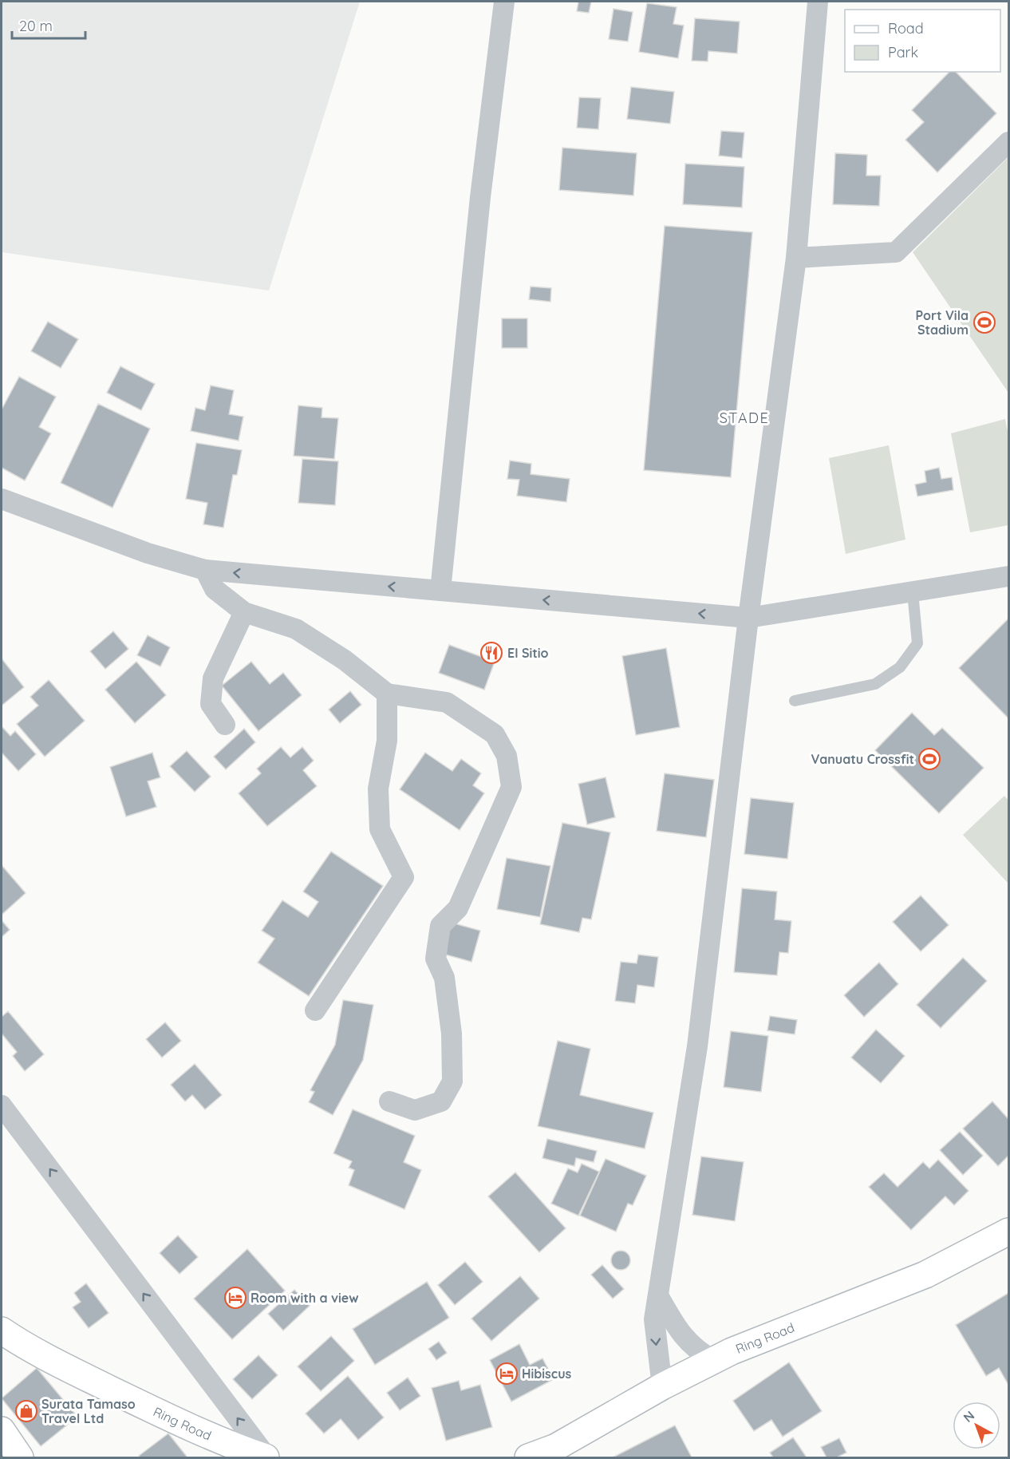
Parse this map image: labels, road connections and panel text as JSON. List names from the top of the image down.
{
  "streets": {
    "main road": ["Ring Road"]
  },
  "districts": ["STADE"],
  "places": {
    "sports": ["Port Vila Stadium", "Vanuatu Crossfit"],
    "restaurant": ["El Sitio"],
    "hotel": ["Room with a view", "Hibiscus"],
    "shop": ["Surata Tamaso Travel Ltd"]
  },
  "legend": ["Road", "Park"],
  "scale_bar": "20 m",
  "north": "top left"
}
